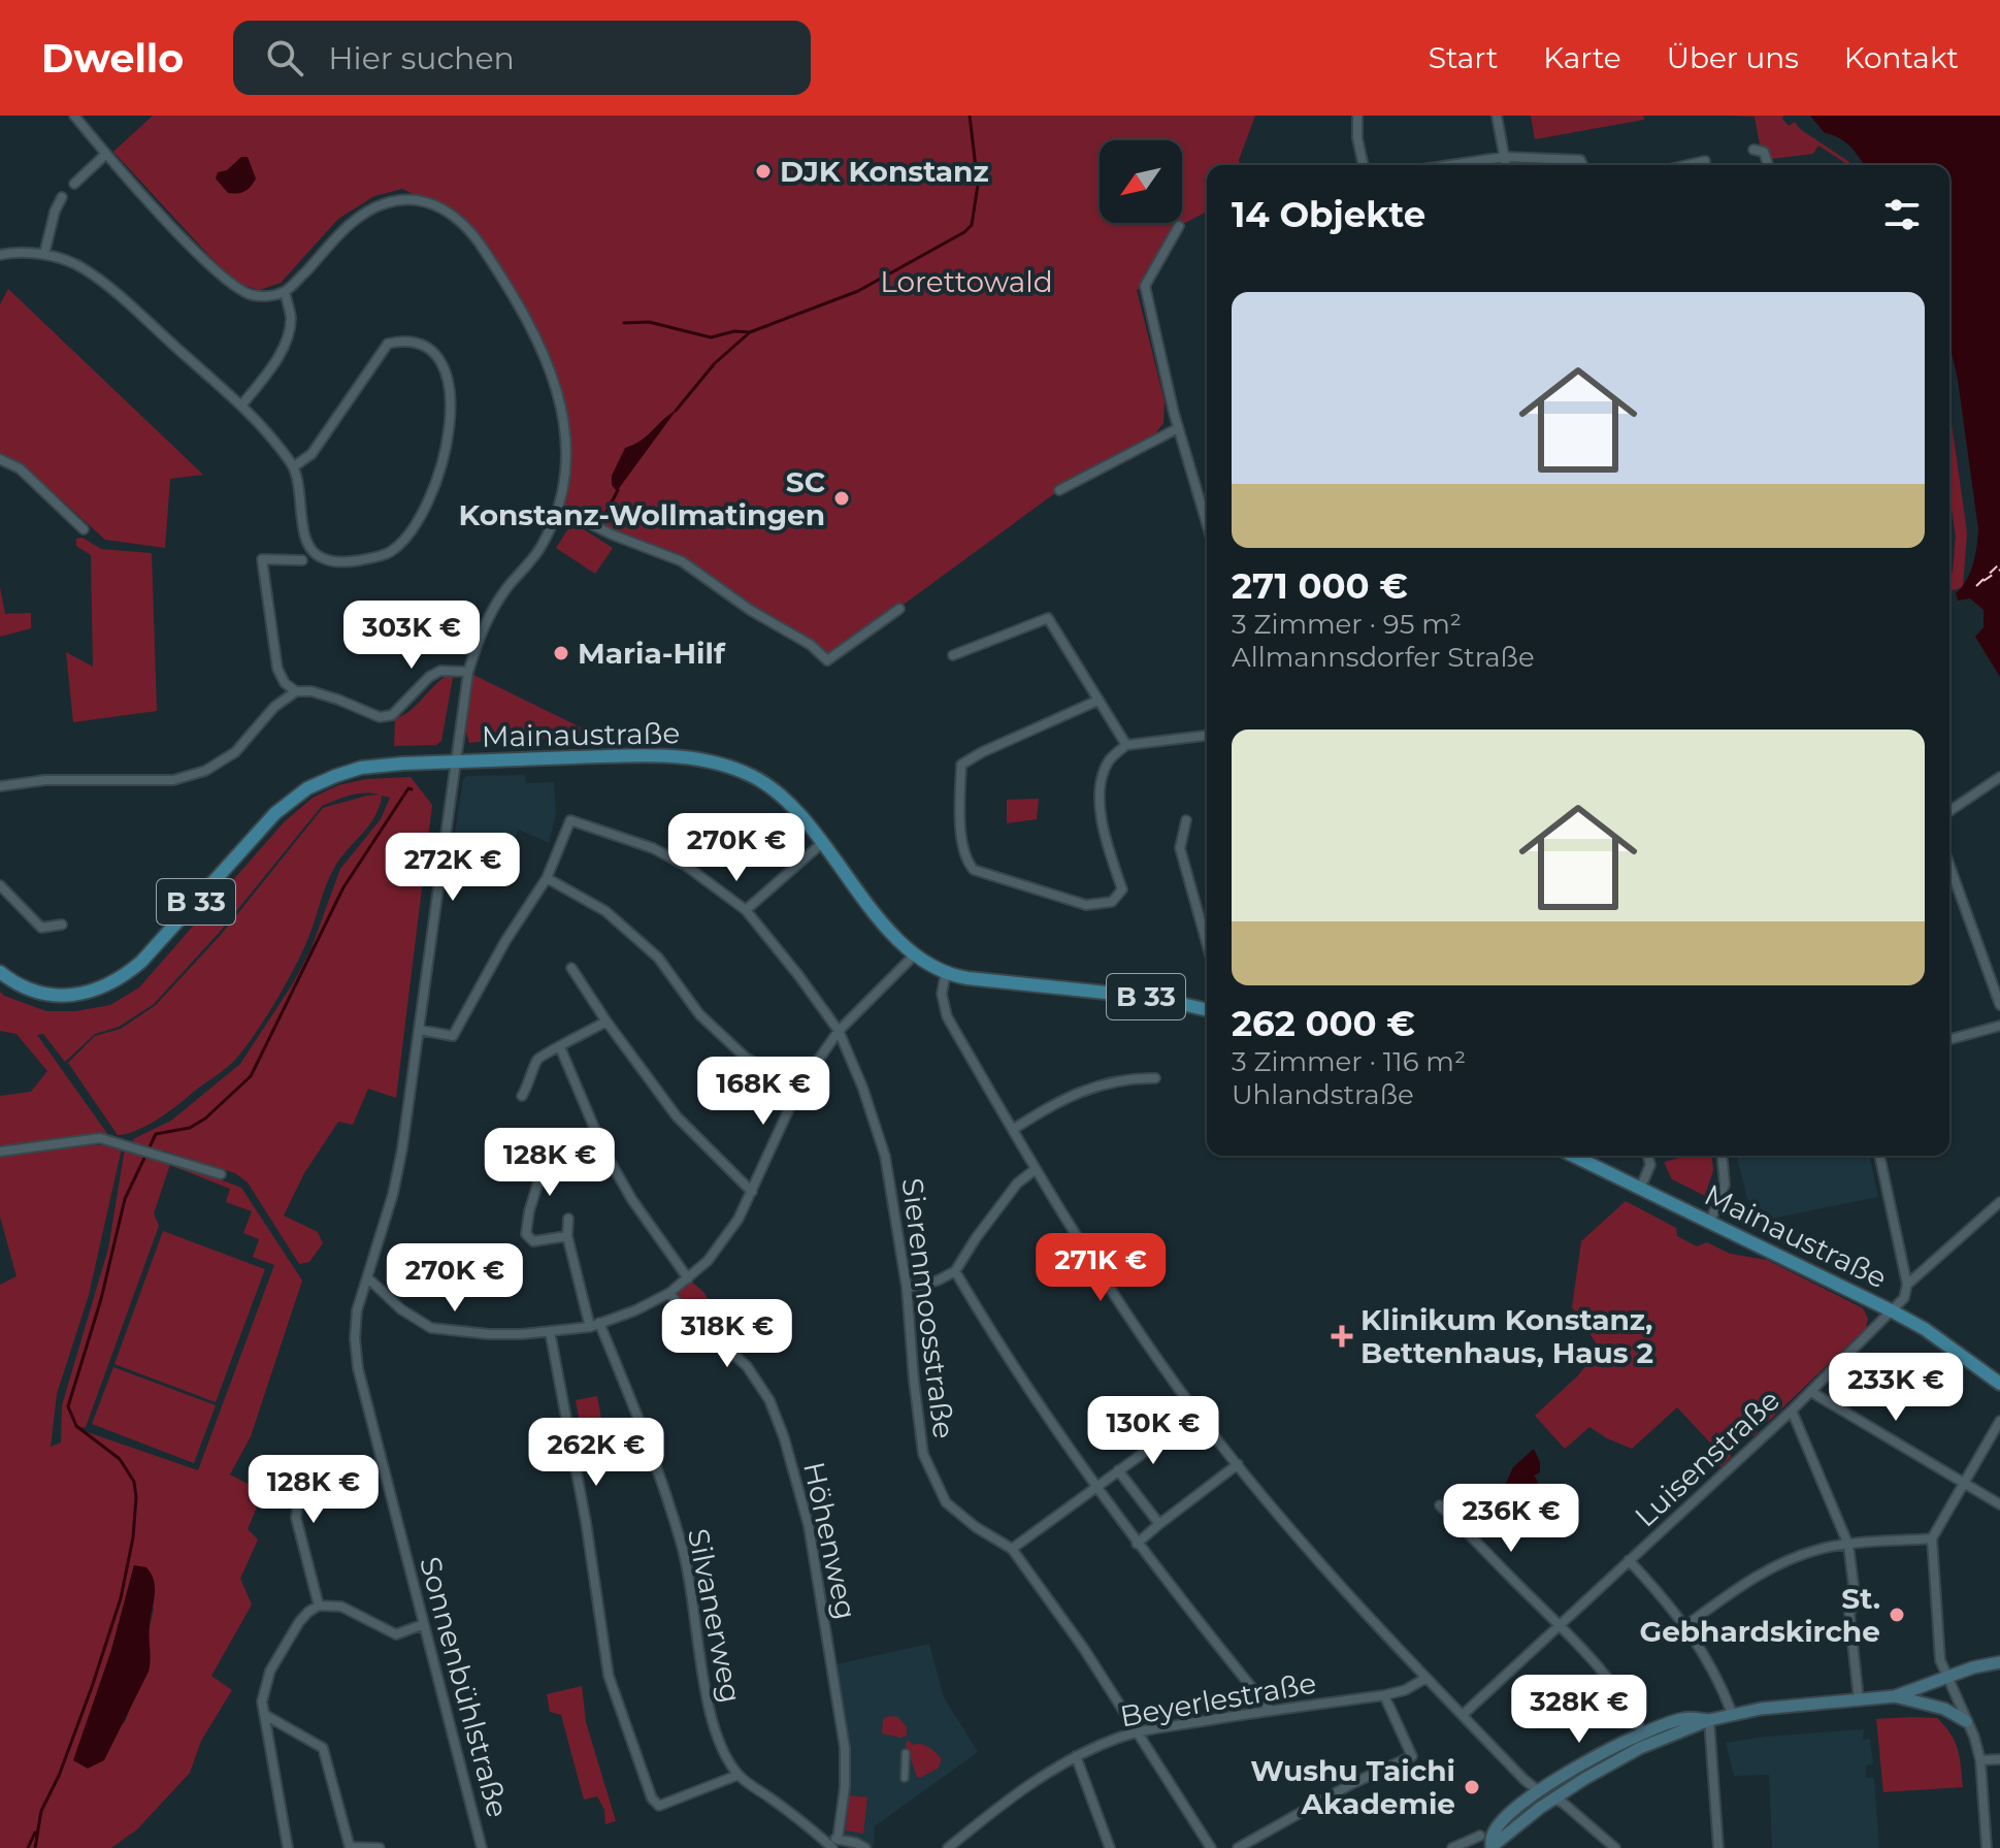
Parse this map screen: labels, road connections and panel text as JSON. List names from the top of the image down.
{
  "streets": {
    "main road": ["Mainaustraße", "B 33"],
    "street": [
      "Sierenmoosstraße",
      "Luisenstraße",
      "Höhenweg",
      "Silvanerweg",
      "Sonnenbühlstraße",
      "Beyerlestraße"
    ]
  },
  "crossings": [
    ["Mainaustraße", "Luisenstraße"],
    ["Mainaustraße", "Sonnenbühlstraße"],
    ["Sierenmoosstraße", "Beyerlestraße"]
  ],
  "parks": ["Lorettowald"],
  "places": {
    "other": [
      "DJK Konstanz",
      "SC Konstanz-Wollmatingen",
      "Maria-Hilf",
      "St. Gebhardskirche",
      "Wushu Taichi Akademie"
    ],
    "health": ["Klinikum Konstanz, Bettenhaus, Haus 2"]
  },
  "north": "bottom left",
  "page": {
    "header": "Dwello",
    "search": "Hier suchen",
    "nav": [
      "Start",
      "Karte",
      "Über uns",
      "Kontakt"
    ],
    "heading": "14 Objekte",
    "list": [
      {
        "name": "271 000 €",
        "note": "3 Zimmer · 95 m² · Allmannsdorfer Straße"
      },
      {
        "name": "262 000 €",
        "note": "3 Zimmer · 116 m² · Uhlandstraße"
      }
    ],
    "price": [
      "303K €",
      "270K €",
      "272K €",
      "168K €",
      "128K €",
      "271K €",
      "270K €",
      "318K €",
      "233K €",
      "130K €",
      "262K €",
      "128K €",
      "236K €",
      "328K €"
    ]
  }
}
